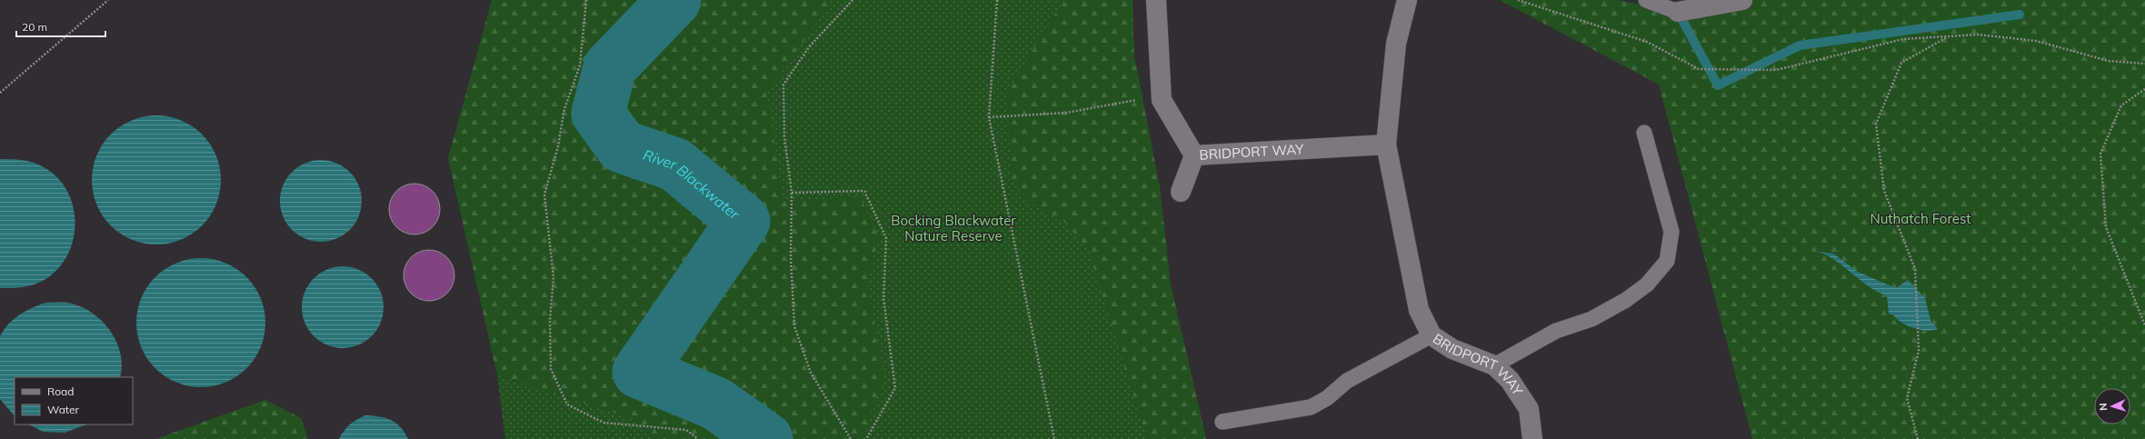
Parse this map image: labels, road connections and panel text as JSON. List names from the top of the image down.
{
  "streets": {
    "street": ["BRIDPORT WAY"]
  },
  "water": ["River Blackwater"],
  "parks": ["Nuthatch Forest", "Bocking Blackwater Nature Reserve"],
  "legend": ["Road", "Water"],
  "scale_bar": "20 m",
  "north": "left"
}
